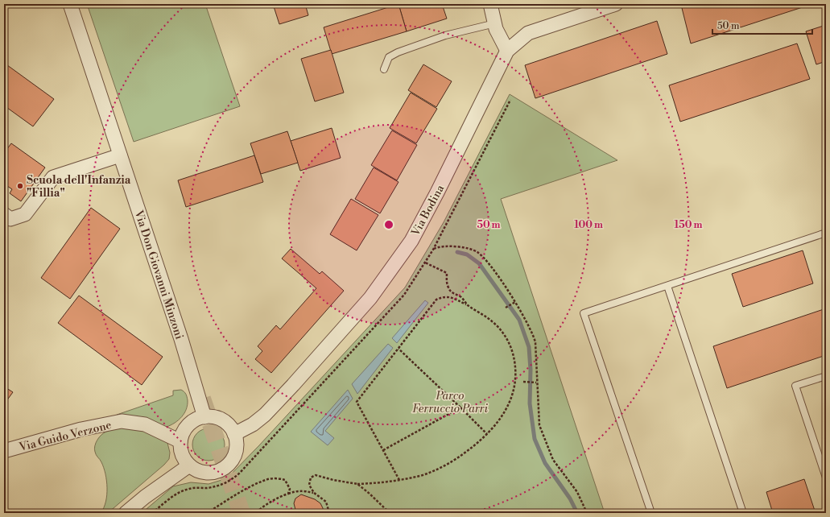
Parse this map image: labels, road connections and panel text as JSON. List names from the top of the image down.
{
  "streets": {
    "street": ["Via Bodina", "Via Don Giovanni Minzoni", "Via Guido Verzone"]
  },
  "crossings": [
    ["Via Bodina", "Via Don Giovanni Minzoni"],
    ["Via Bodina", "Via Guido Verzone"],
    ["Via Don Giovanni Minzoni", "Via Guido Verzone"]
  ],
  "parks": ["Parco Ferruccio Parri"],
  "places": ["Scuola dell'Infanzia \"Fillia\""],
  "scale_bar": "50 m",
  "rings": ["50 m", "100 m", "150 m"]
}
